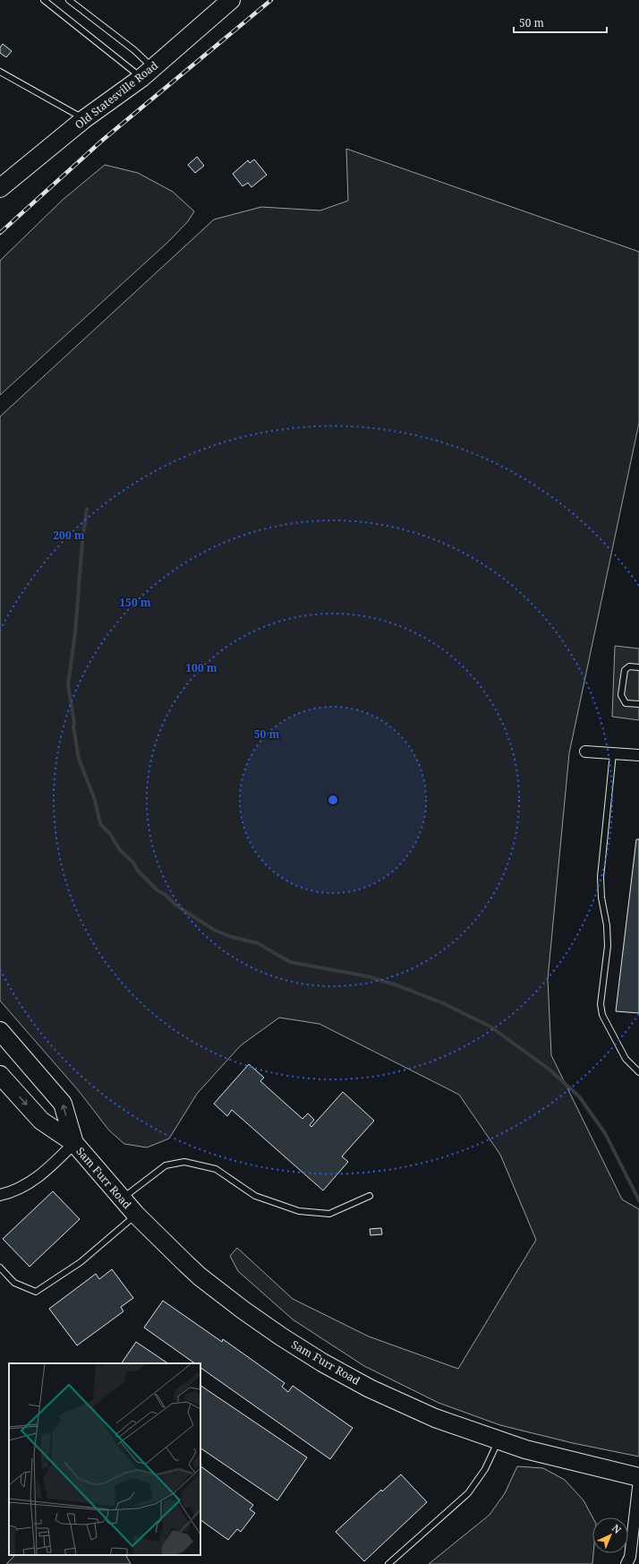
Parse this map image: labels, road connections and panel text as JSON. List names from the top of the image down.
{
  "streets": {
    "main road": ["Old Statesville Road", "Sam Furr Road"]
  },
  "scale_bar": "50 m",
  "north": "top right",
  "rings": [
    "200 m",
    "150 m",
    "100 m",
    "50 m"
  ]
}
